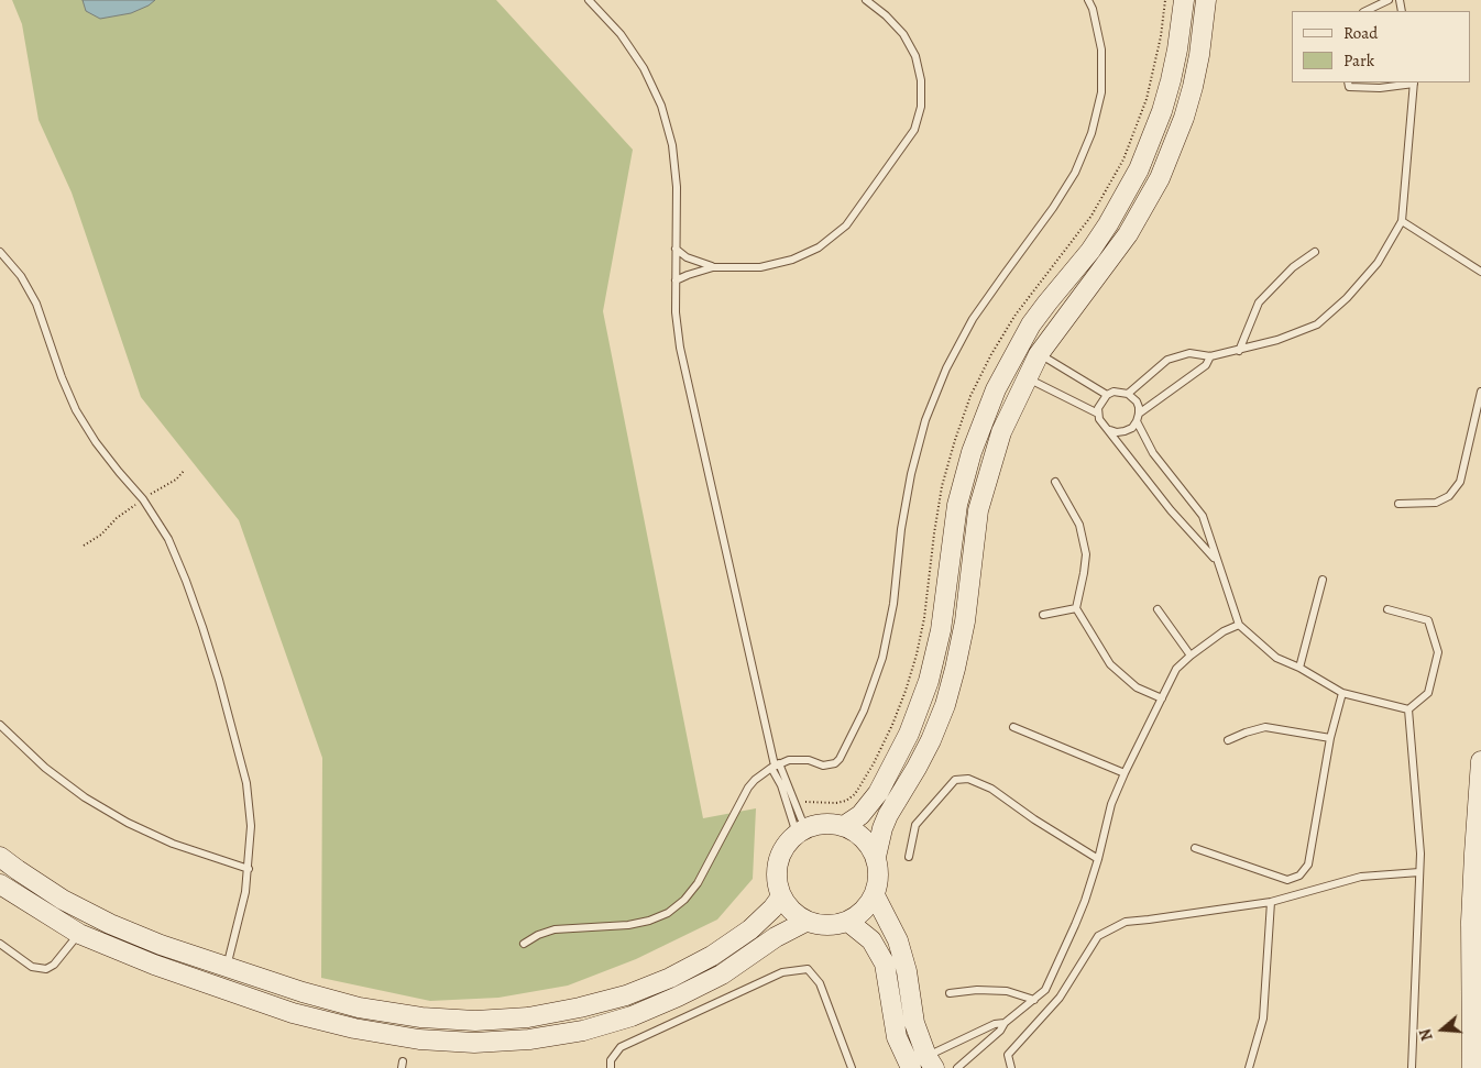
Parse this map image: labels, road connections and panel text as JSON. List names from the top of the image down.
{
  "legend": ["Road", "Park"],
  "north": "left"
}
